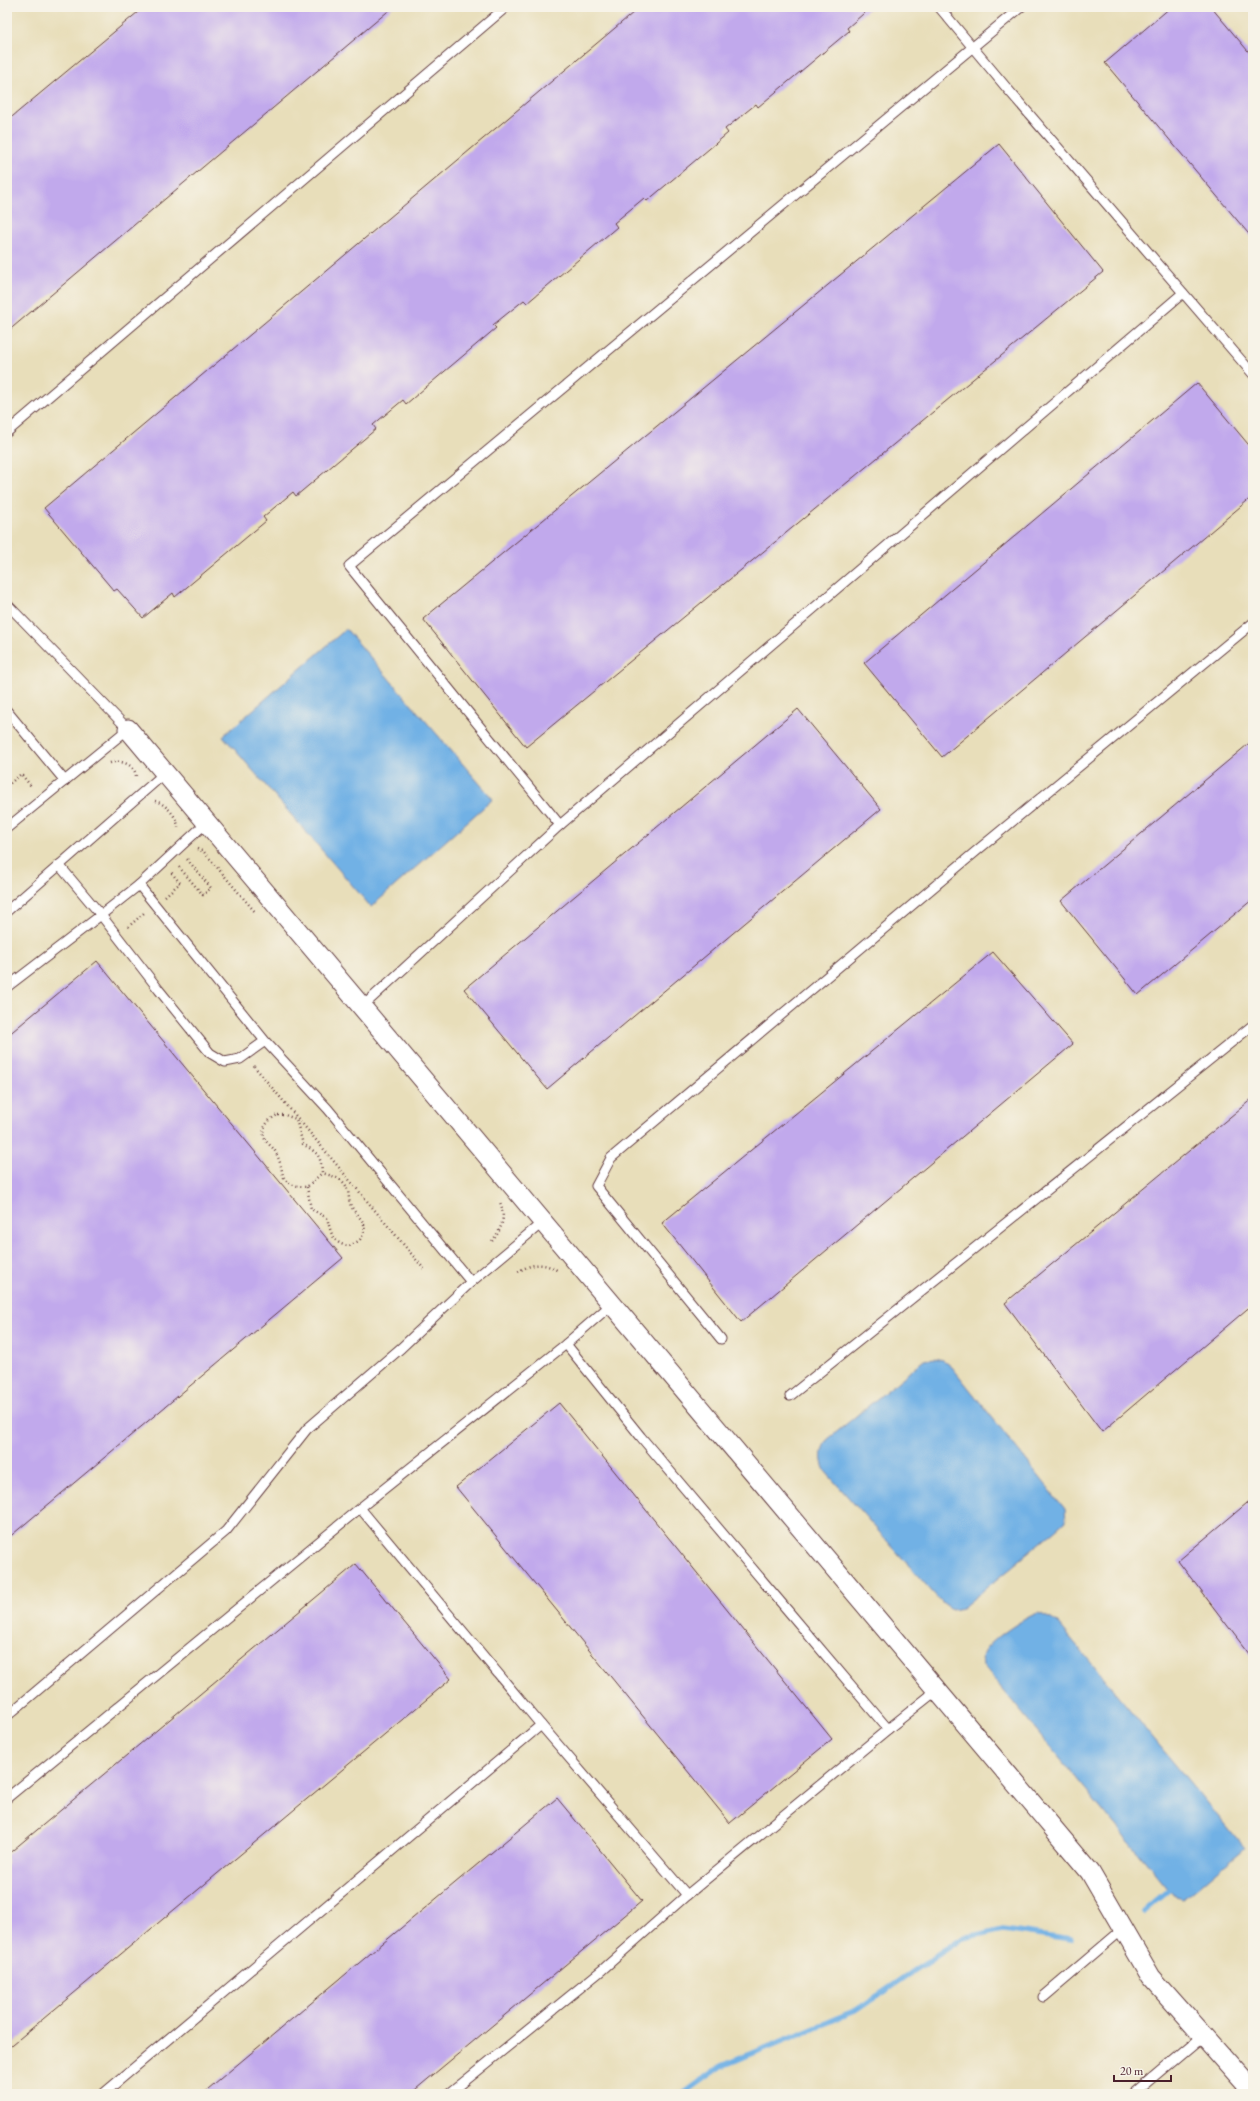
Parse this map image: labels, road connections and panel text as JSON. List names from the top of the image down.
{
  "scale_bar": "20 m"
}
